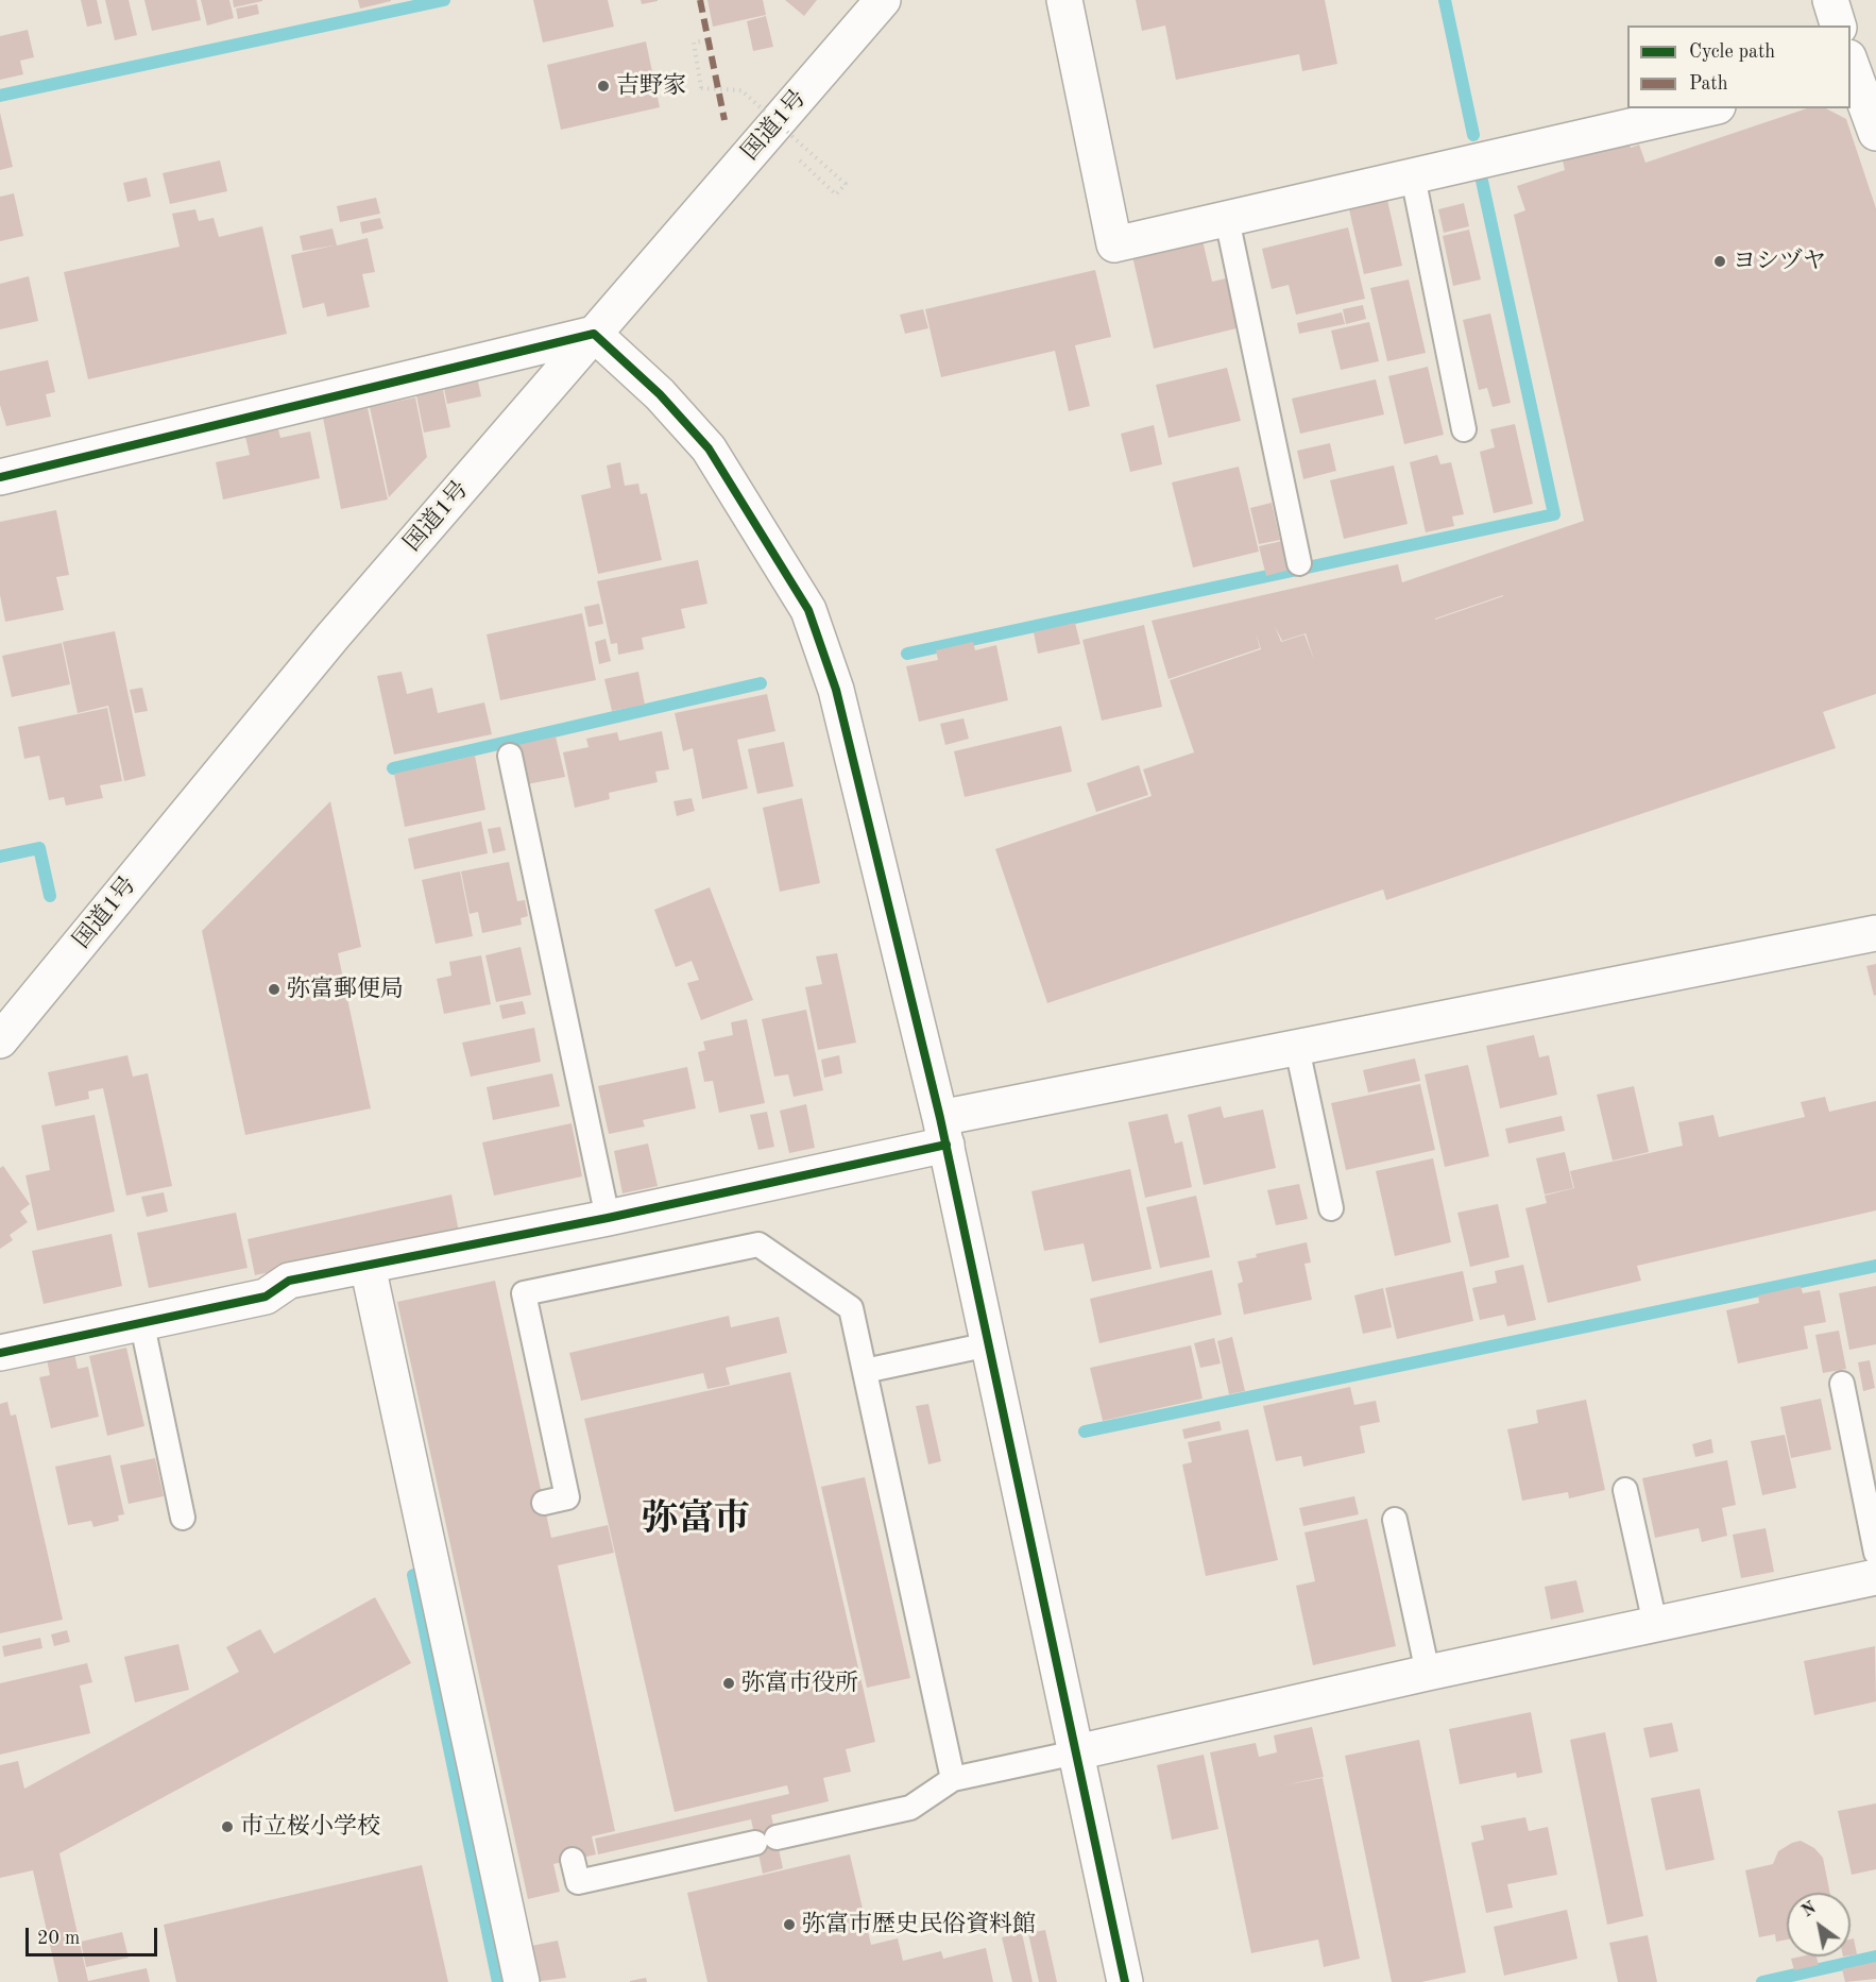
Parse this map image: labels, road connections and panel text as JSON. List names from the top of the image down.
{
  "streets": {
    "main road": ["国道1号"]
  },
  "districts": ["弥富市"],
  "places": [
    "吉野家",
    "ヨシヅヤ",
    "弥富郵便局",
    "弥富市役所",
    "市立桜小学校",
    "弥富市歴史民俗資料館"
  ],
  "legend": ["Cycle path", "Path"],
  "scale_bar": "20 m",
  "north": "top left"
}
